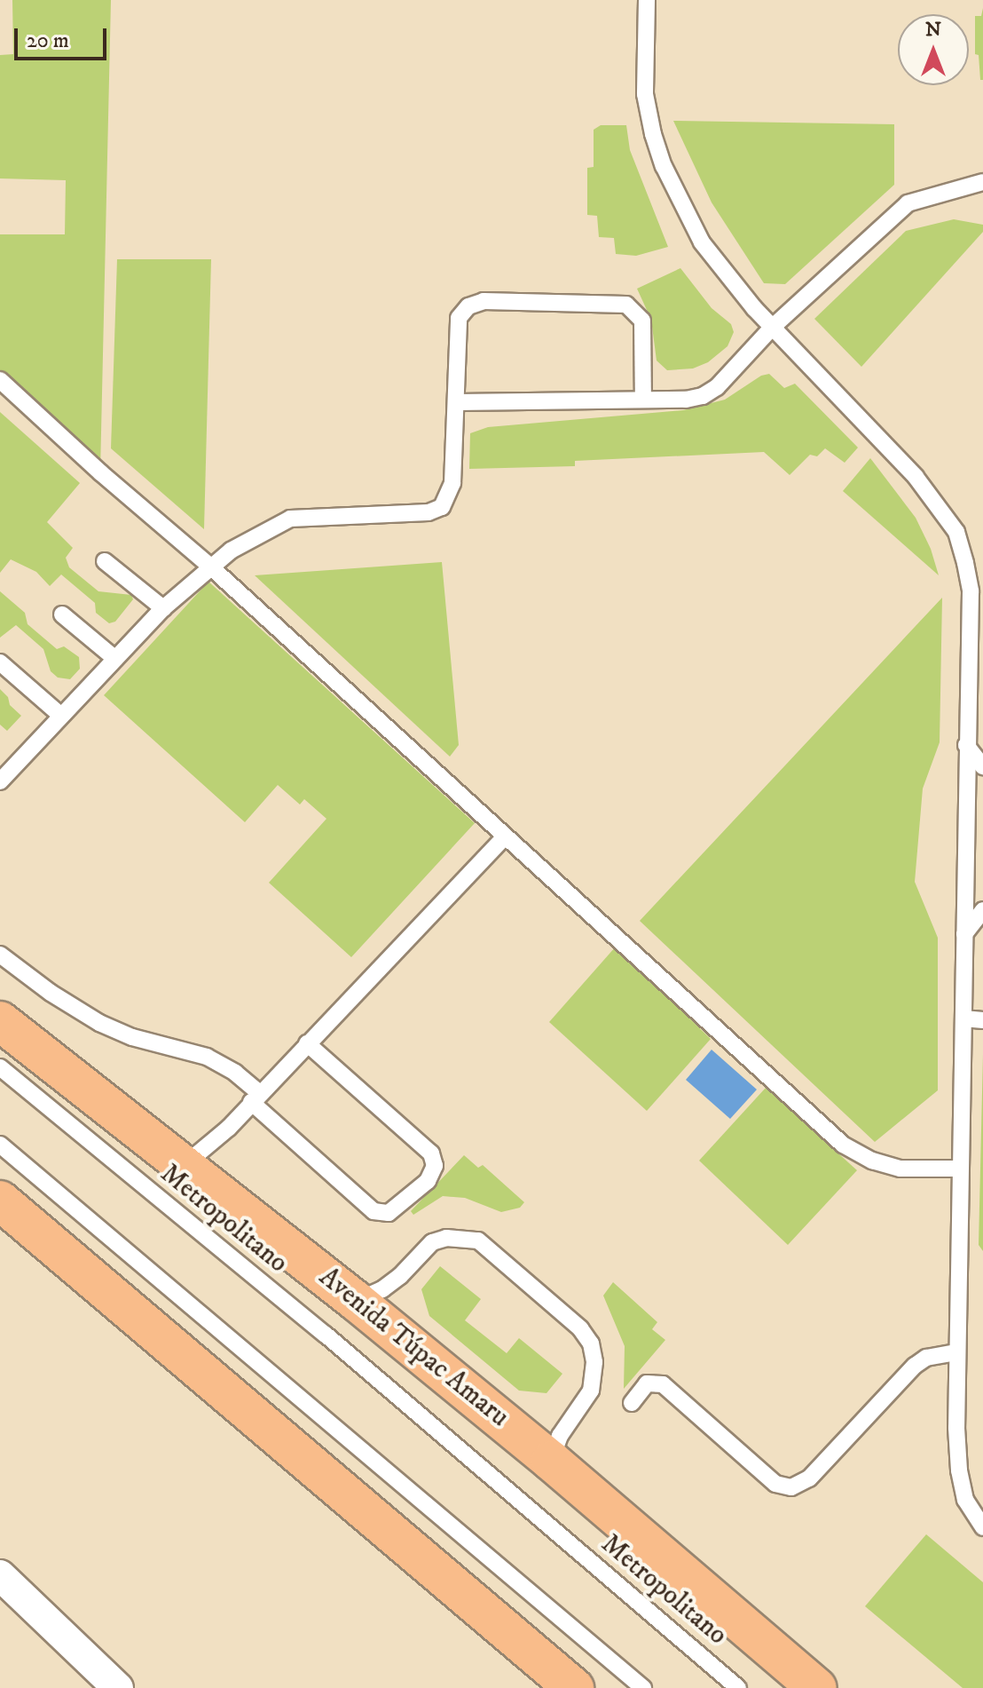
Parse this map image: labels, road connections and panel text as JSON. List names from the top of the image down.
{
  "streets": {
    "main road": ["Avenida Túpac Amaru"],
    "lane": ["Metropolitano"]
  },
  "scale_bar": "20 m",
  "north": "top"
}
